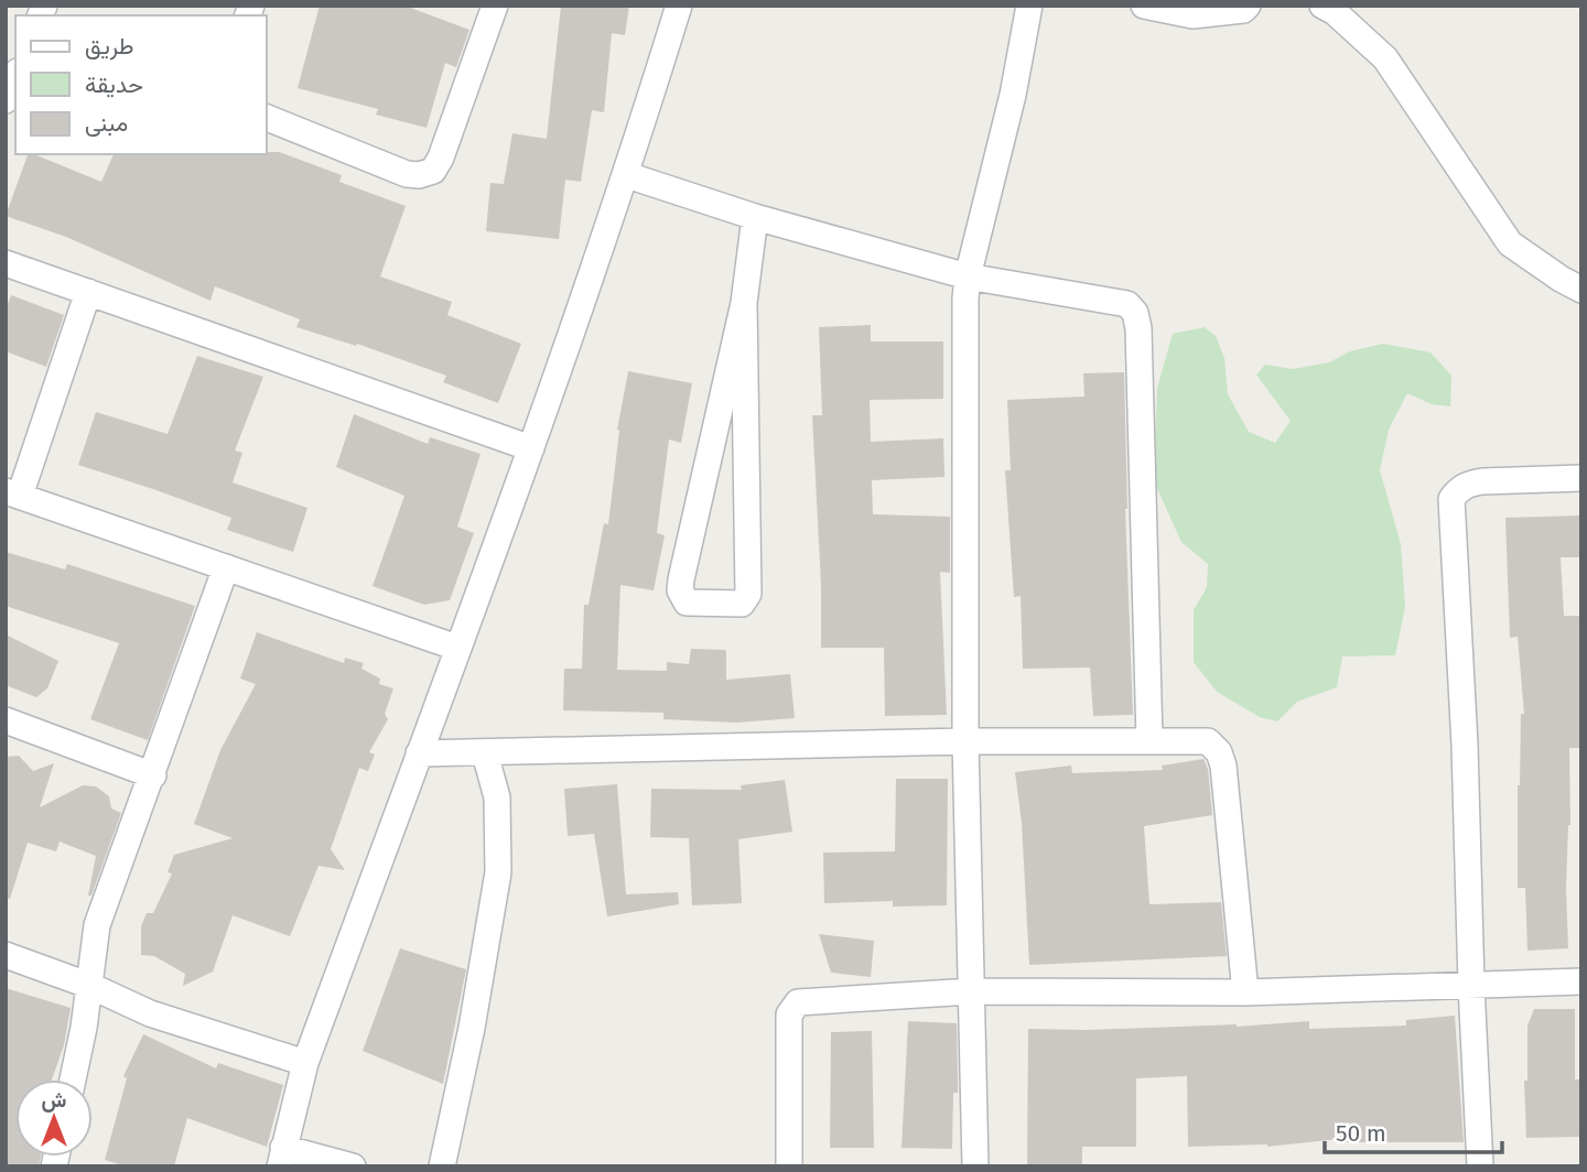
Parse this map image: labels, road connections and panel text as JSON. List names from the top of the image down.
{
  "legend": ["طريق", "حديقة", "مبنى"],
  "scale_bar": "50 m",
  "north": "top"
}
